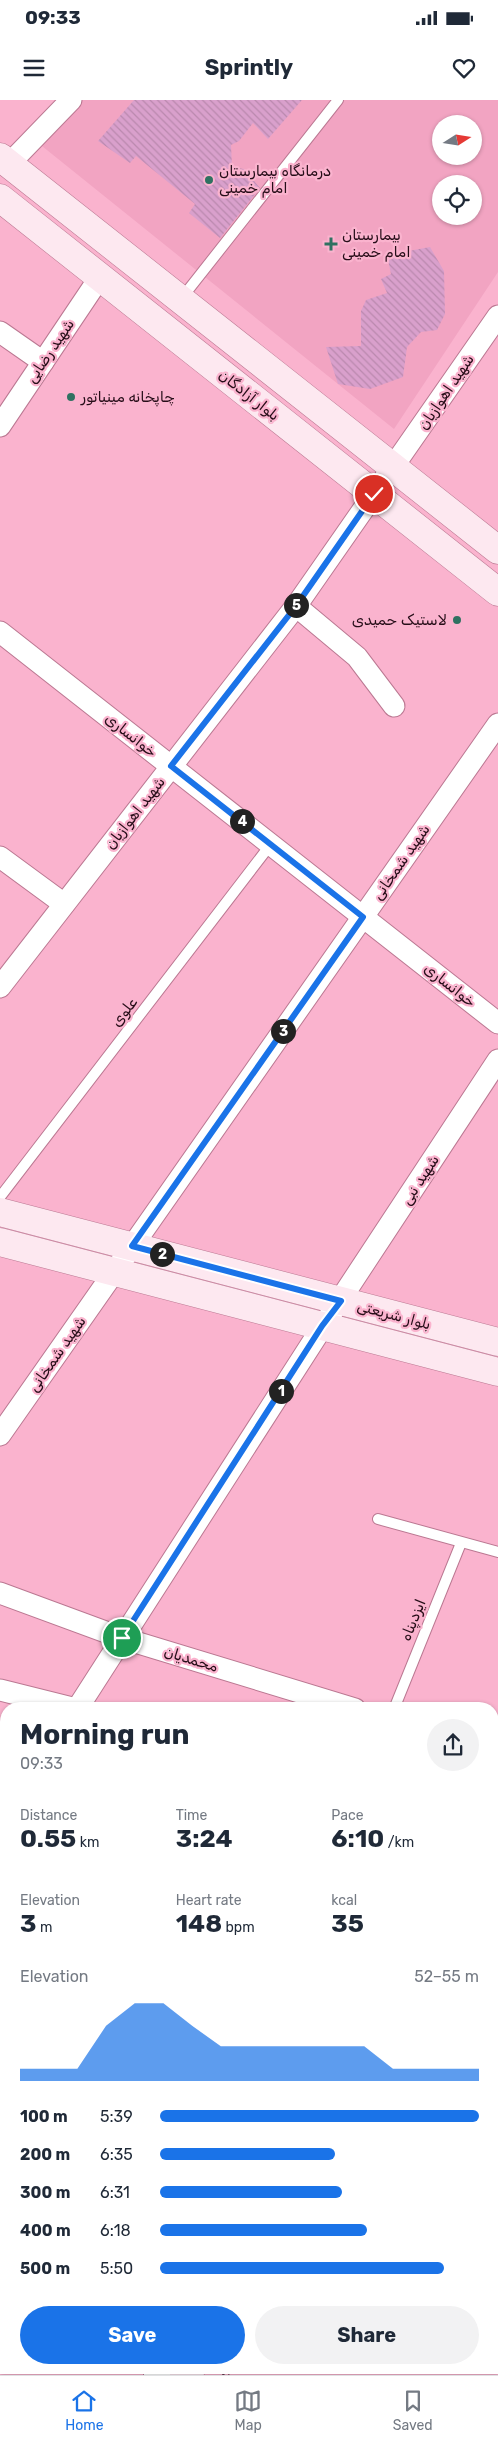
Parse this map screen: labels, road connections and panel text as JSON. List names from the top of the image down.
{
  "streets": {
    "main road": ["بلوار آزادگان", "بلوار شریعتی"],
    "street": [
      "شهید رضایی",
      "شهید اهوازیان",
      "خوانساری",
      "شهید شمخانی",
      "شهید نبی",
      "محمدیان"
    ],
    "lane": ["علوی", "ایزدپناه"]
  },
  "crossings": [
    ["شهید رضایی", "بلوار آزادگان"],
    ["شهید اهوازیان", "بلوار آزادگان"],
    ["شهید اهوازیان", "خوانساری"],
    ["خوانساری", "شهید شمخانی"],
    ["خوانساری", "علوی"],
    ["شهید شمخانی", "بلوار شریعتی"],
    ["شهید نبی", "بلوار شریعتی"]
  ],
  "places": {
    "other": ["درمانگاه بیمارستان امام خمینی", "چاپخانه مینیاتور", "لاستیک حمیدی"],
    "health": ["بیمارستان امام خمینی"]
  },
  "north": "right",
  "page": {
    "status": "09:33",
    "header": "Sprintly",
    "pins": [
      "5",
      "4",
      "3",
      "2",
      "1"
    ],
    "heading": ["Morning run", "09:33"],
    "stats": [
      ["Distance", "0.55 km"],
      ["Time", "3:24"],
      ["Pace", "6:10 /km"],
      ["Elevation", "3 m"],
      ["Heart rate", "148 bpm"],
      ["kcal", "35"]
    ],
    "chart": ["Elevation", "52–55 m"],
    "list": [
      {
        "name": "100 m",
        "note": "5:39"
      },
      {
        "name": "200 m",
        "note": "6:35"
      },
      {
        "name": "300 m",
        "note": "6:31"
      },
      {
        "name": "400 m",
        "note": "6:18"
      },
      {
        "name": "500 m",
        "note": "5:50"
      }
    ],
    "buttons": ["Save", "Share"],
    "tabs": ["Home", "Map", "Saved"]
  }
}
